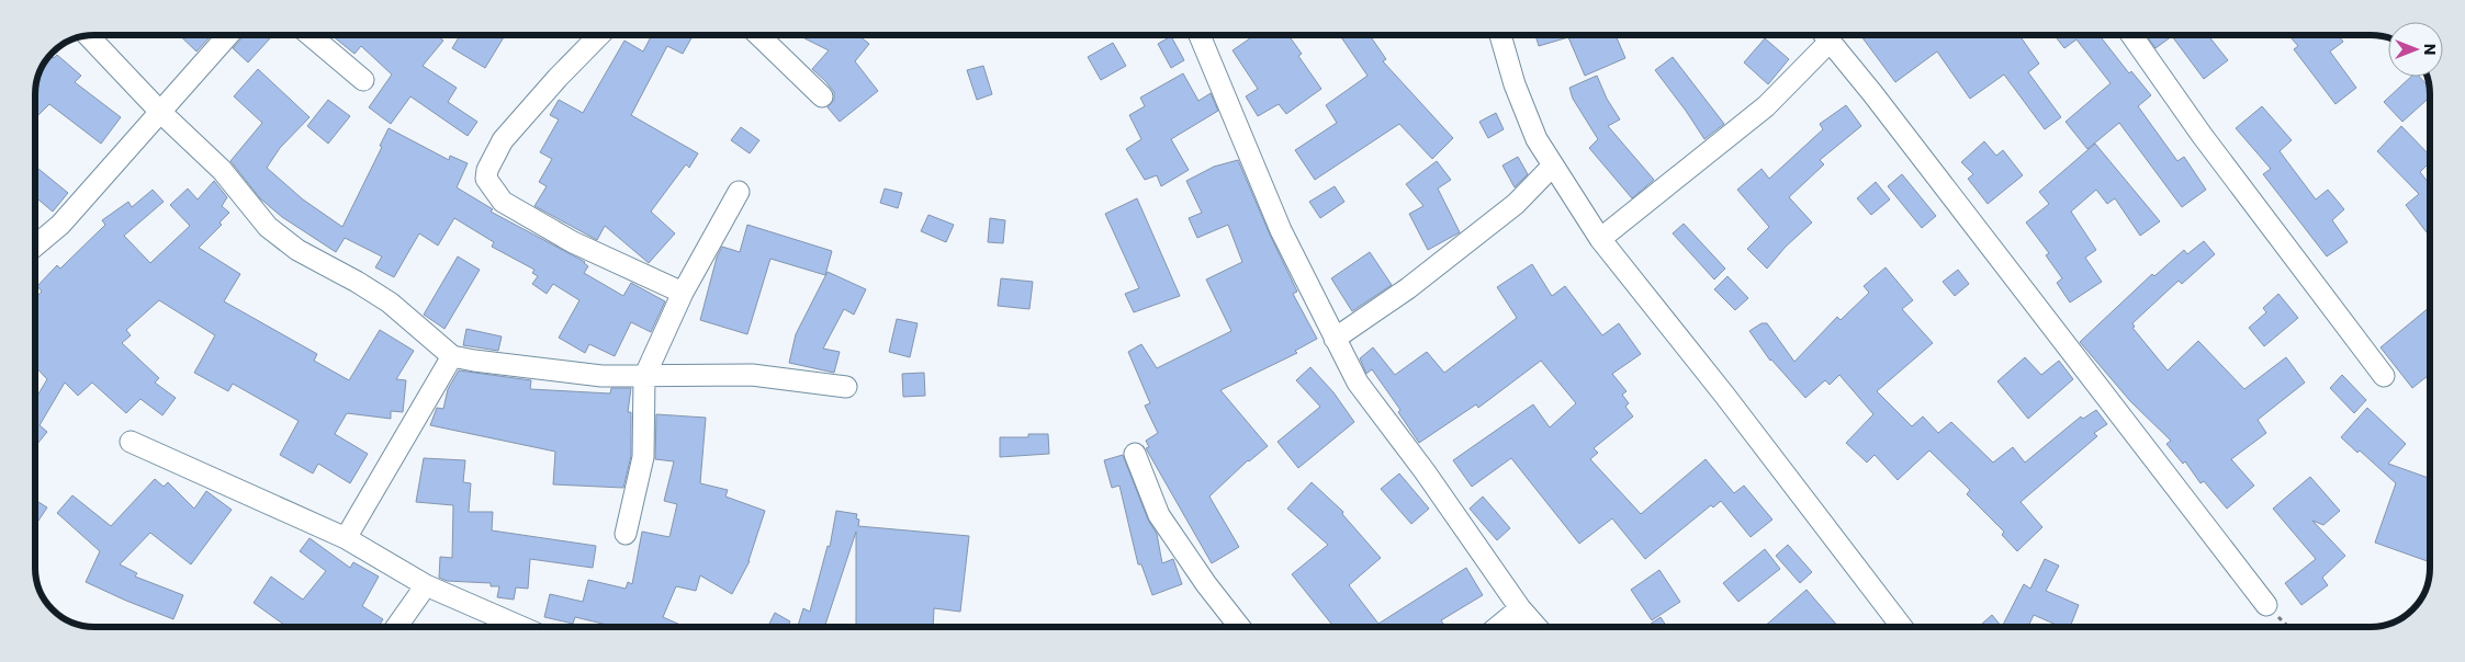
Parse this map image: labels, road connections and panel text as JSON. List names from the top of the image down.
{
  "north": "right"
}
